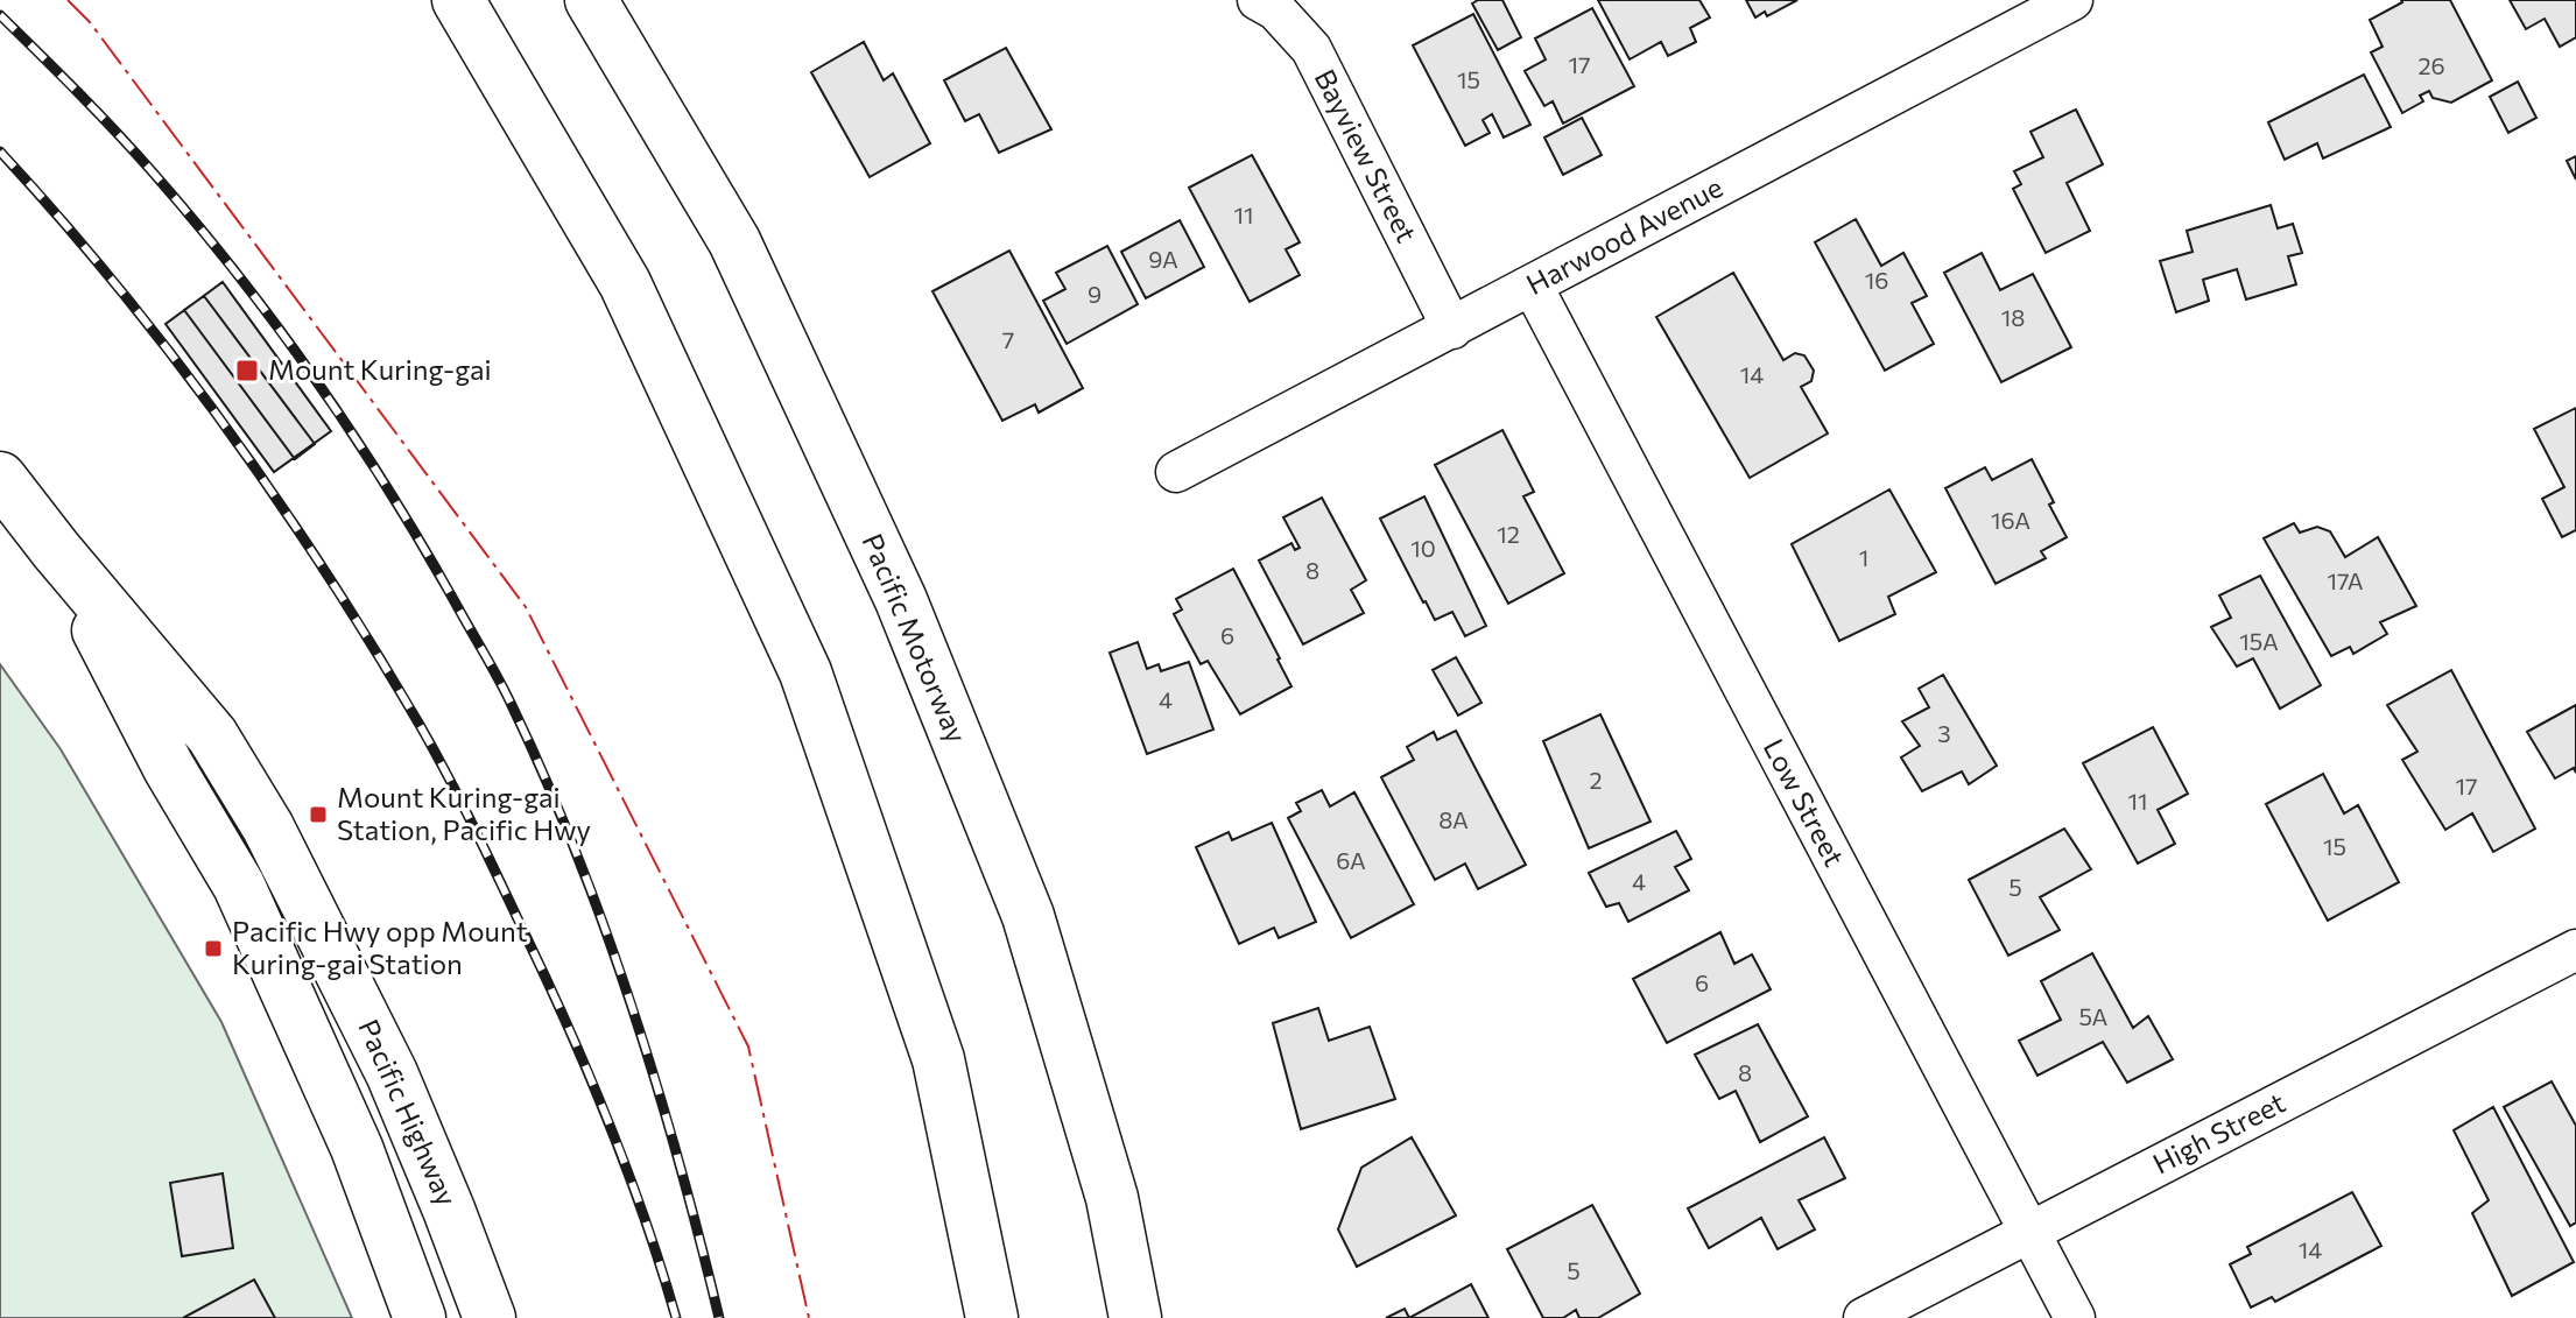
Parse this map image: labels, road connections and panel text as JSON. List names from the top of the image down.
{
  "streets": {
    "main road": ["Pacific Motorway", "Pacific Highway"],
    "street": [
      "Bayview Street",
      "Harwood Avenue",
      "Low Street",
      "High Street"
    ]
  },
  "crossings": [
    ["Bayview Street", "Harwood Avenue"],
    ["Harwood Avenue", "Low Street"],
    ["Low Street", "High Street"]
  ],
  "places": {
    "transit": ["Mount Kuring-gai", "Mount Kuring-gai Station, Pacific Hwy", "Pacific Hwy opp Mount Kuring-gai Station"]
  },
  "house_numbers": [
    "17",
    "26",
    "15",
    "11",
    "9A",
    "16",
    "9",
    "18",
    "7",
    "14",
    "16A",
    "12",
    "10",
    "1",
    "8",
    "17A",
    "6",
    "15A",
    "4",
    "3",
    "2",
    "17",
    "11",
    "8A",
    "15",
    "6A",
    "4",
    "5",
    "6",
    "5A",
    "8",
    "14",
    "5"
  ]
}
